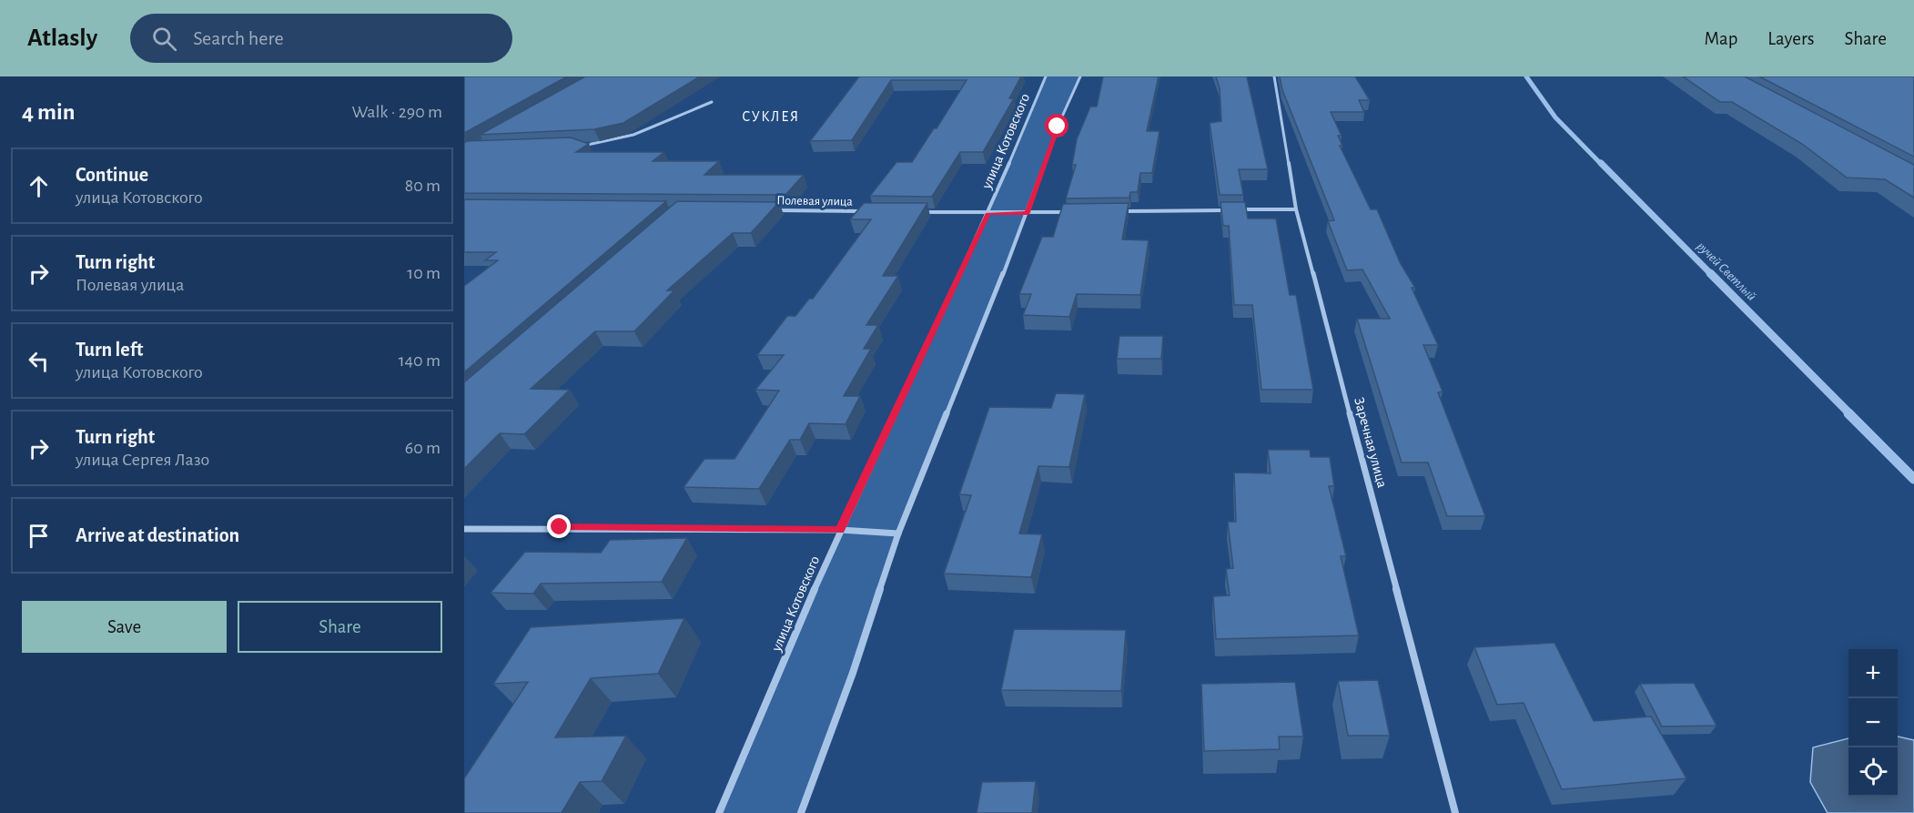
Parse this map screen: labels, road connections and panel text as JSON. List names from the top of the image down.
{
  "streets": {
    "street": ["улица Котовского", "Полевая улица", "Заречная улица"]
  },
  "districts": ["СУКЛЕЯ"],
  "water": ["ручей Светлый"],
  "page": {
    "header": "Atlasly",
    "search": "Search here",
    "nav": ["Map", "Layers", "Share"],
    "heading": ["4 min", "Walk · 290 m"],
    "list": [
      ["Continue", "улица Котовского", "80 m"],
      ["Turn right", "Полевая улица", "10 m"],
      ["Turn left", "улица Котовского", "140 m"],
      ["Turn right", "улица Сергея Лазо", "60 m"],
      "Arrive at destination"
    ],
    "buttons": ["Save", "Share"],
    "map_buttons": ["+", "−"]
  }
}
